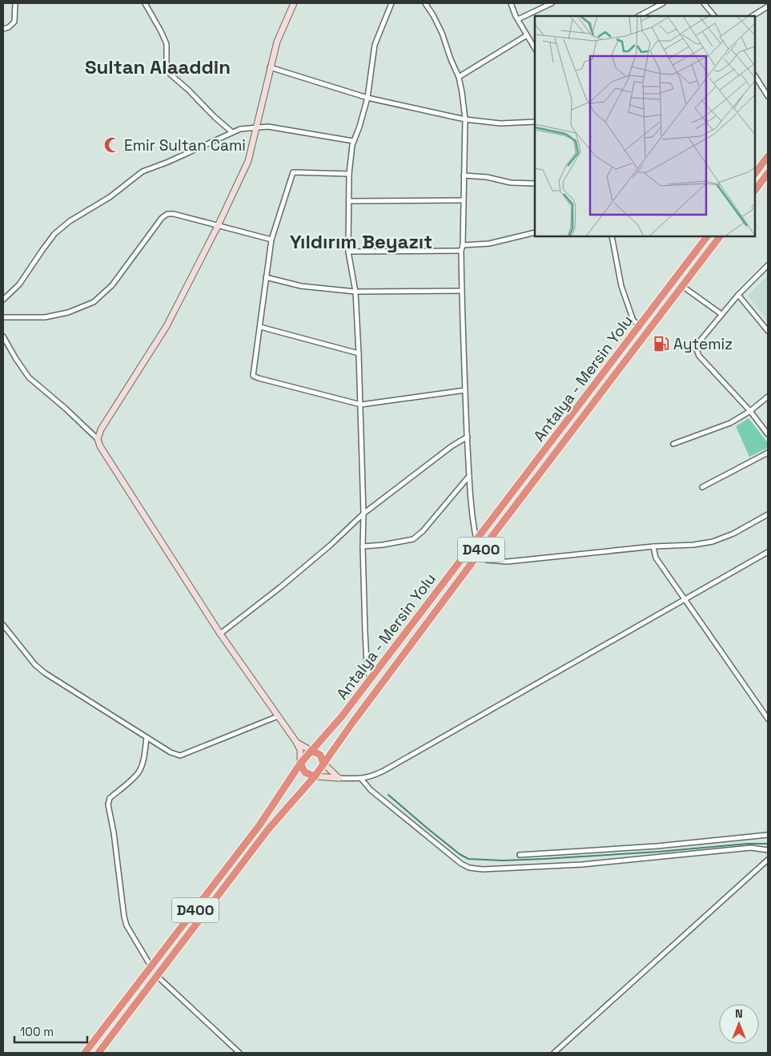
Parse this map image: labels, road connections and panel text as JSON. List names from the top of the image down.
{
  "streets": {
    "highway": ["Antalya - Mersin Yolu", "D400"]
  },
  "districts": ["Sultan Alaaddin", "Yıldırım Beyazıt"],
  "places": {
    "mosque": ["Emir Sultan Cami"],
    "fuel station": ["Aytemiz"]
  },
  "scale_bar": "100 m",
  "north": "top"
}
